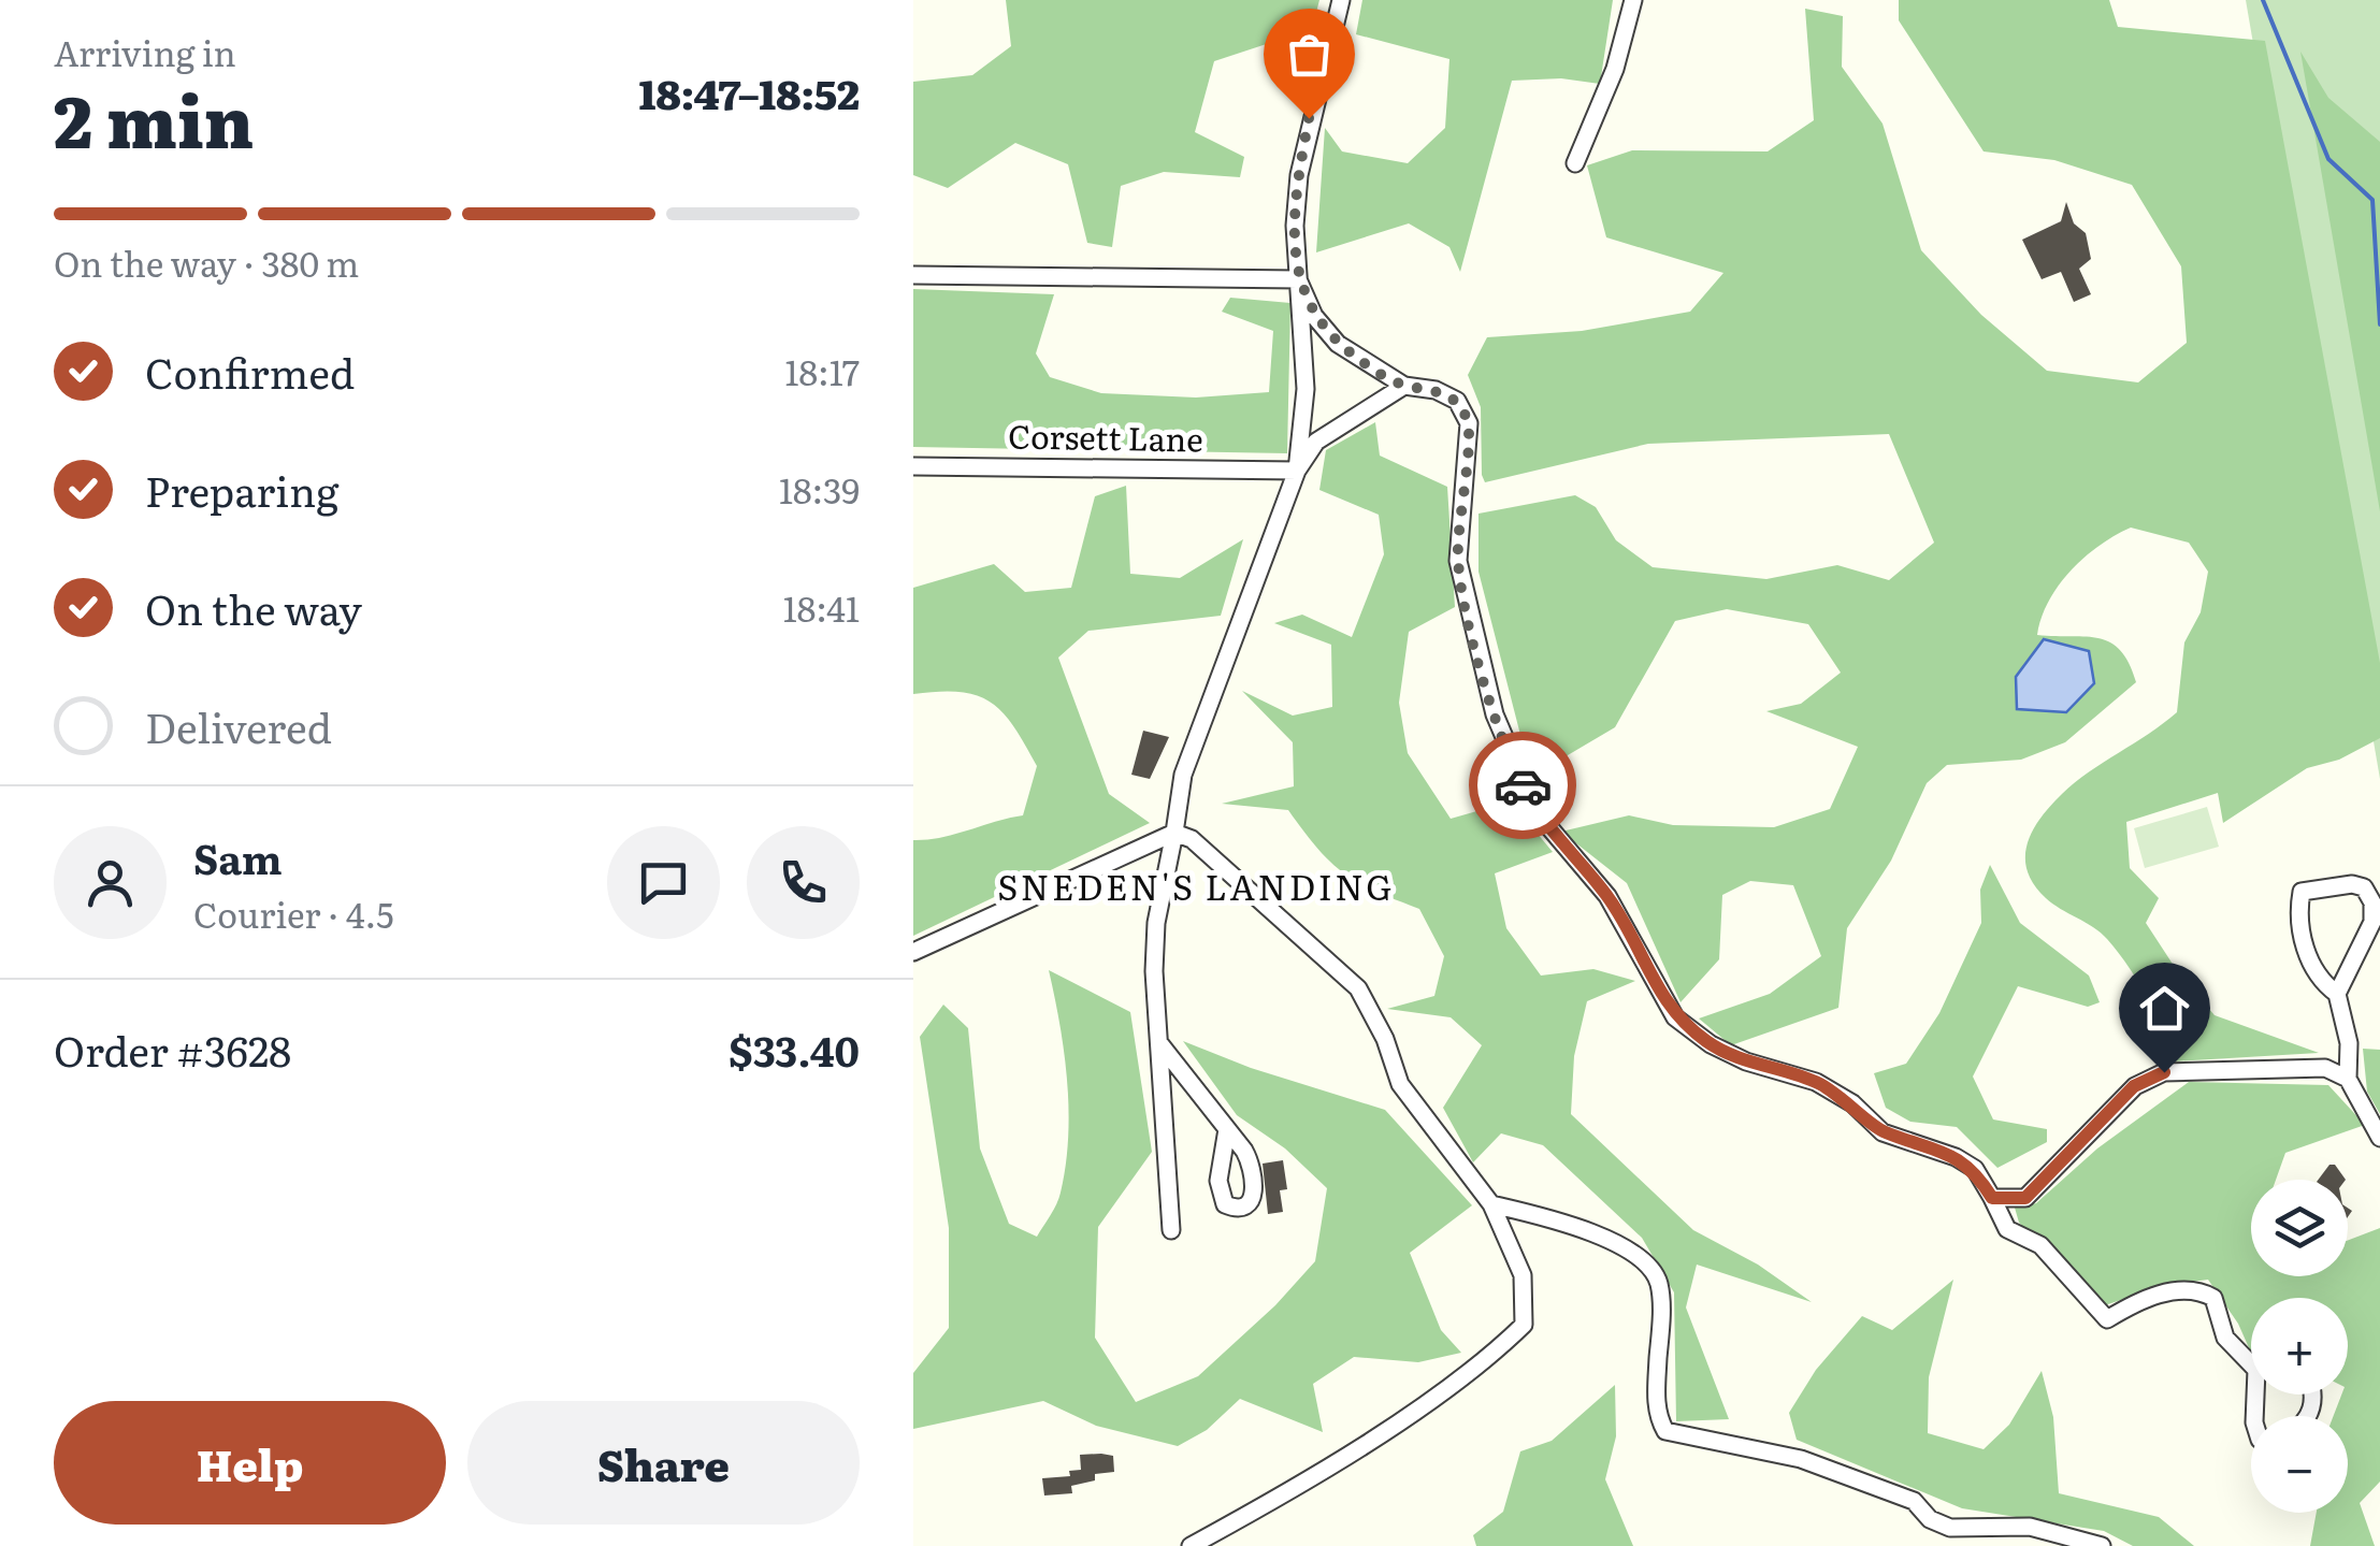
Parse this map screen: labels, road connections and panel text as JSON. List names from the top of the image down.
{
  "streets": {
    "street": ["Corsett Lane"]
  },
  "districts": ["SNEDEN'S LANDING"],
  "page": {
    "heading": ["2 min", "Arriving in", "18:47–18:52"],
    "panel": [
      "Sam",
      "Courier · 4.5",
      "Order #3628",
      "$33.40"
    ],
    "bar": "On the way · 380 m",
    "list": [
      ["Confirmed", "18:17"],
      ["Preparing", "18:39"],
      ["On the way", "18:41"],
      "Delivered"
    ],
    "map_buttons": ["+", "−"],
    "buttons": ["Help", "Share"]
  }
}
